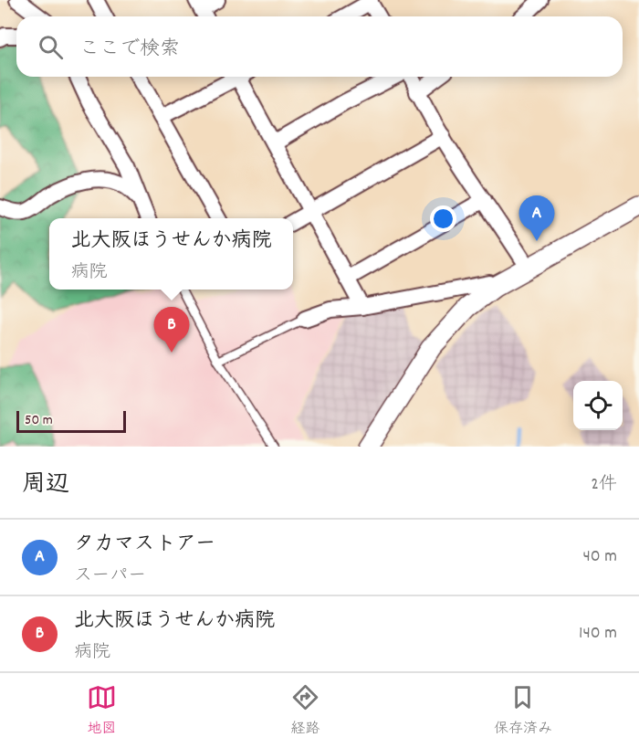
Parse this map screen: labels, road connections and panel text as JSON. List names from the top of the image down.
{
  "scale_bar": "50 m",
  "page": {
    "search": "ここで検索",
    "pins": ["A", "B"],
    "popup": ["北大阪ほうせんか病院", "病院"],
    "scale": "50 m",
    "heading": ["周辺", "2件"],
    "list": [
      {
        "mark": "A",
        "name": "タカマストアー",
        "note": "スーパー",
        "value": "40 m"
      },
      {
        "mark": "B",
        "name": "北大阪ほうせんか病院",
        "note": "病院",
        "value": "140 m"
      }
    ],
    "nav": ["地図", "経路", "保存済み"]
  }
}
